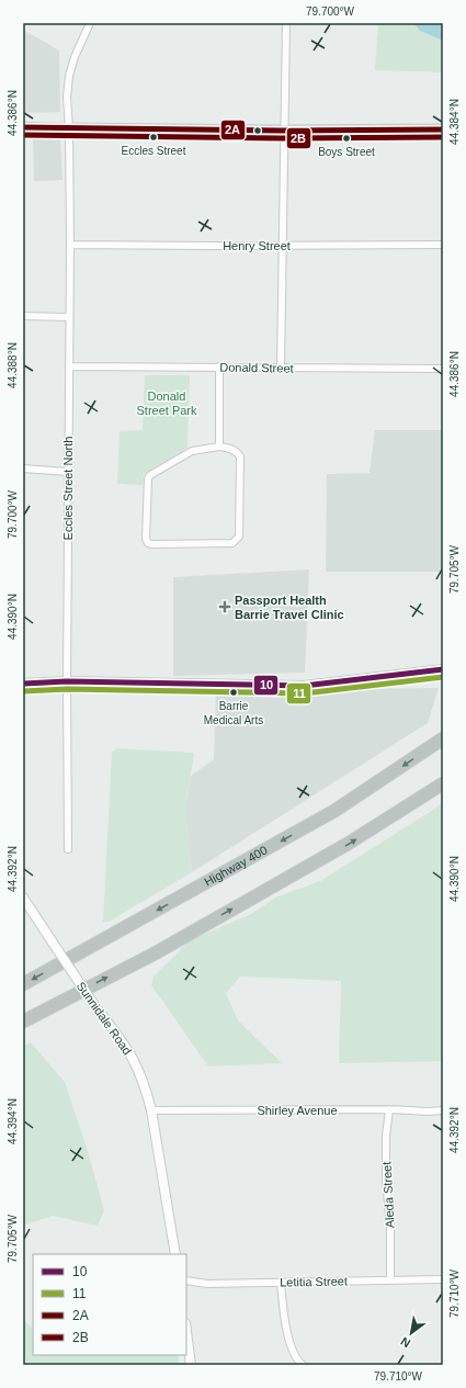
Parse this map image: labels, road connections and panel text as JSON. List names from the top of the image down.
{
  "streets": {
    "highway": ["Highway 400"],
    "main road": ["Sunnidale Road"],
    "street": [
      "Henry Street",
      "Donald Street",
      "Eccles Street North",
      "Shirley Avenue",
      "Aleda Street",
      "Letitia Street"
    ]
  },
  "crossings": [
    ["Henry Street", "Eccles Street North"],
    ["Donald Street", "Eccles Street North"],
    ["Sunnidale Road", "Shirley Avenue"],
    ["Shirley Avenue", "Aleda Street"],
    ["Aleda Street", "Letitia Street"]
  ],
  "parks": ["Donald Street Park"],
  "places": {
    "other": ["Eccles Street", "Boys Street", "Barrie Medical Arts"],
    "health": ["Passport Health Barrie Travel Clinic"]
  },
  "lines": [
    "transit line 2A",
    "transit line 2B",
    "transit line 10",
    "transit line 11"
  ],
  "legend": [
    "10",
    "11",
    "2A",
    "2B"
  ],
  "north": "bottom left",
  "coordinates": [
    "79.700°W",
    "44.386°N",
    "44.384°N",
    "44.388°N",
    "79.705°W",
    "44.390°N",
    "44.392°N",
    "44.394°N",
    "79.710°W"
  ]
}
